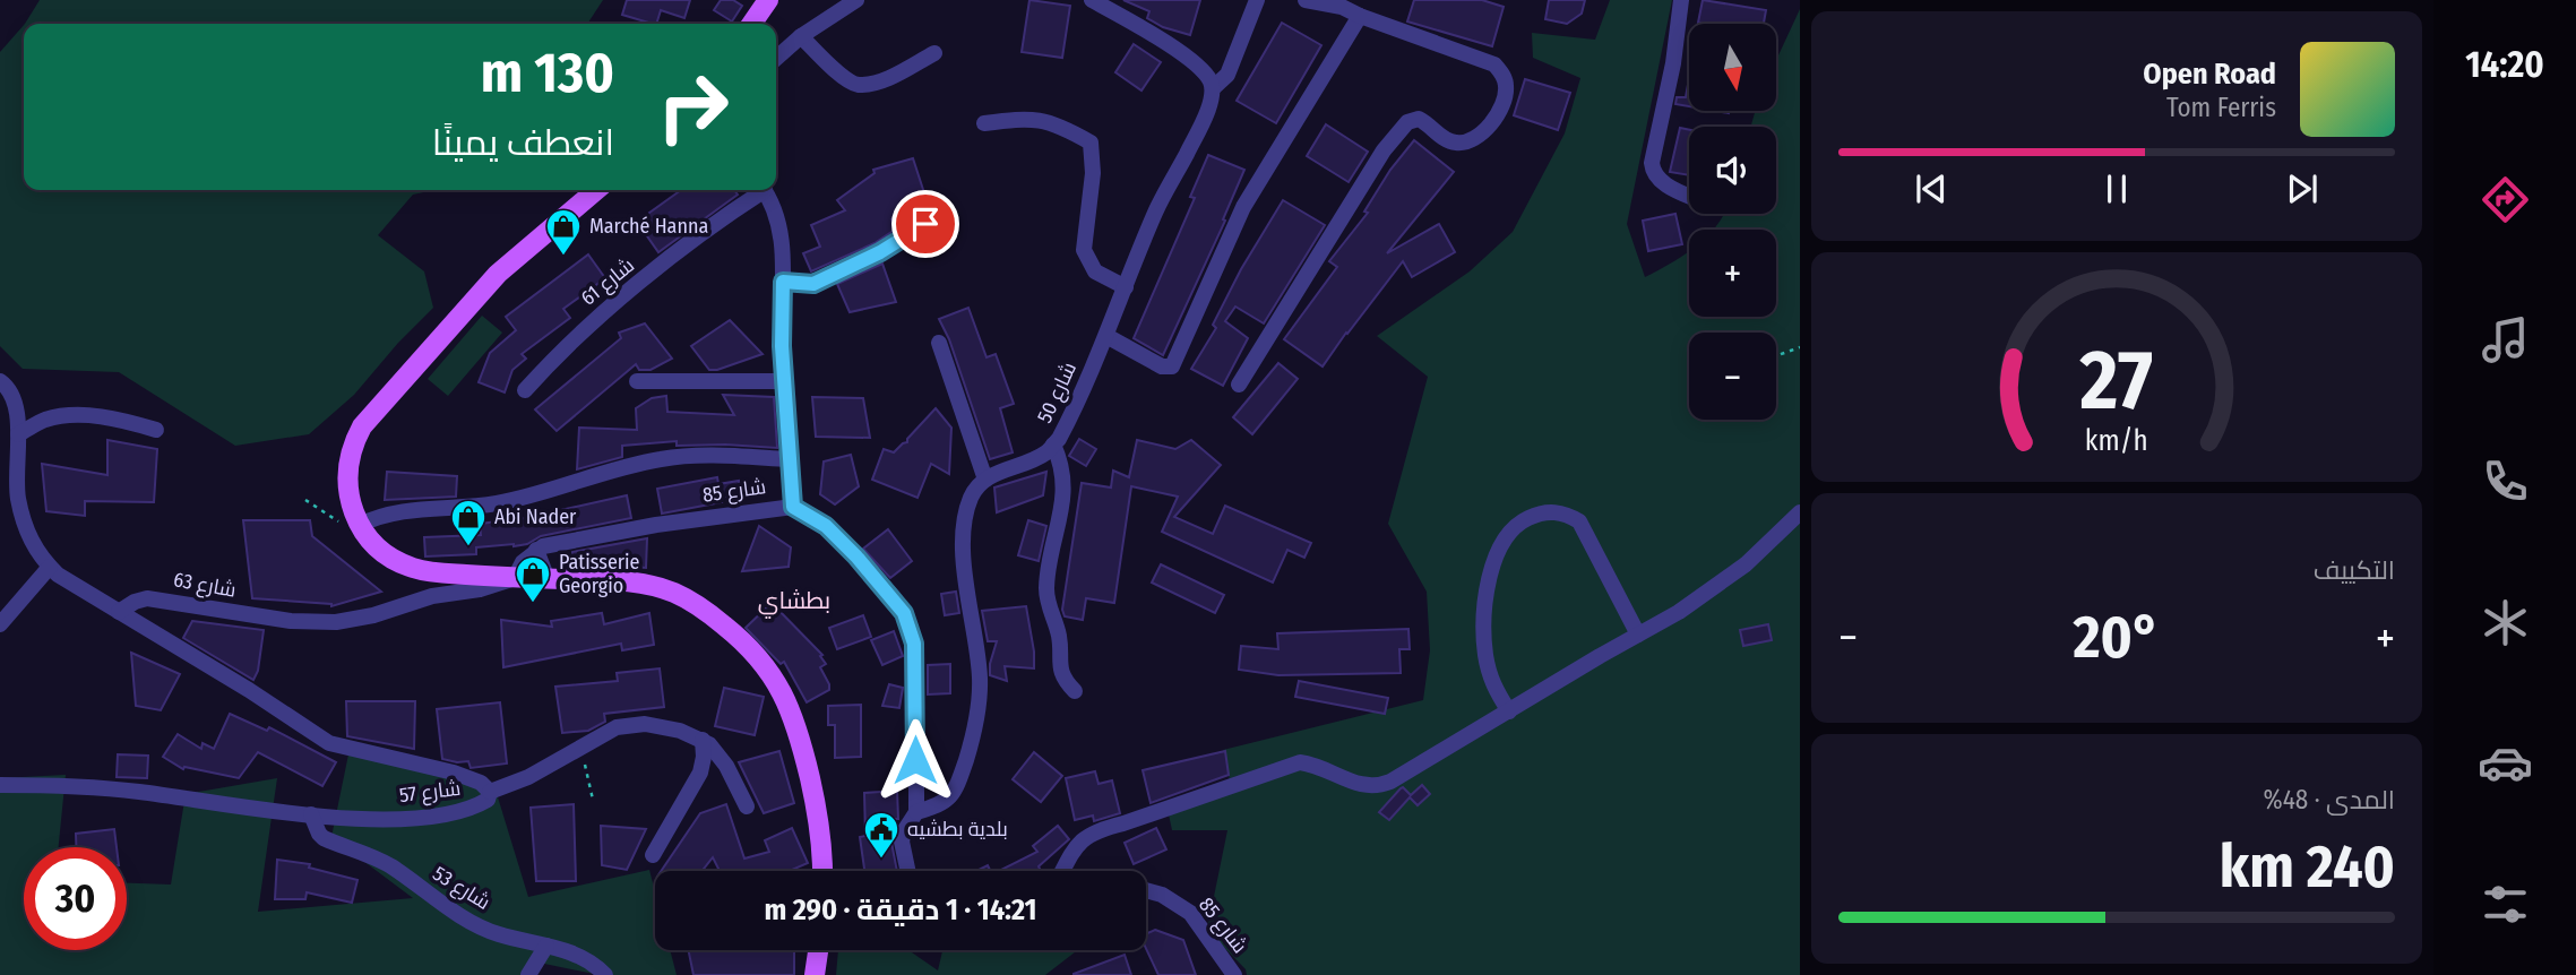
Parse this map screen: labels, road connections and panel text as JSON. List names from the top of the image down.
{
  "streets": {
    "street": [
      "شارع 61",
      "شارع 50",
      "شارع 85",
      "شارع 63",
      "شارع 57",
      "شارع 53"
    ]
  },
  "crossings": [
    ["شارع 63", "شارع 57"],
    ["شارع 57", "شارع 53"]
  ],
  "districts": ["بطشاي"],
  "places": {
    "shop": ["Marché Hanna", "Abi Nader", "Patisserie Georgio"],
    "public building": ["بلدية بطشيه"]
  },
  "north": "bottom",
  "page": {
    "tabs": "14:20",
    "map_buttons": ["+", "−"],
    "turn": ["130 m", "انعطف يمينًا"],
    "song": ["Open Road", "Tom Ferris"],
    "tile": [
      "التكييف",
      ["المدى · 48%", "240 km"]
    ],
    "heat": ["−", "20°", "+"],
    "limit": "30",
    "trip": "14:21 · 1 دقيقة · 290 m",
    "gauge": ["27", "km/h"]
  }
}
